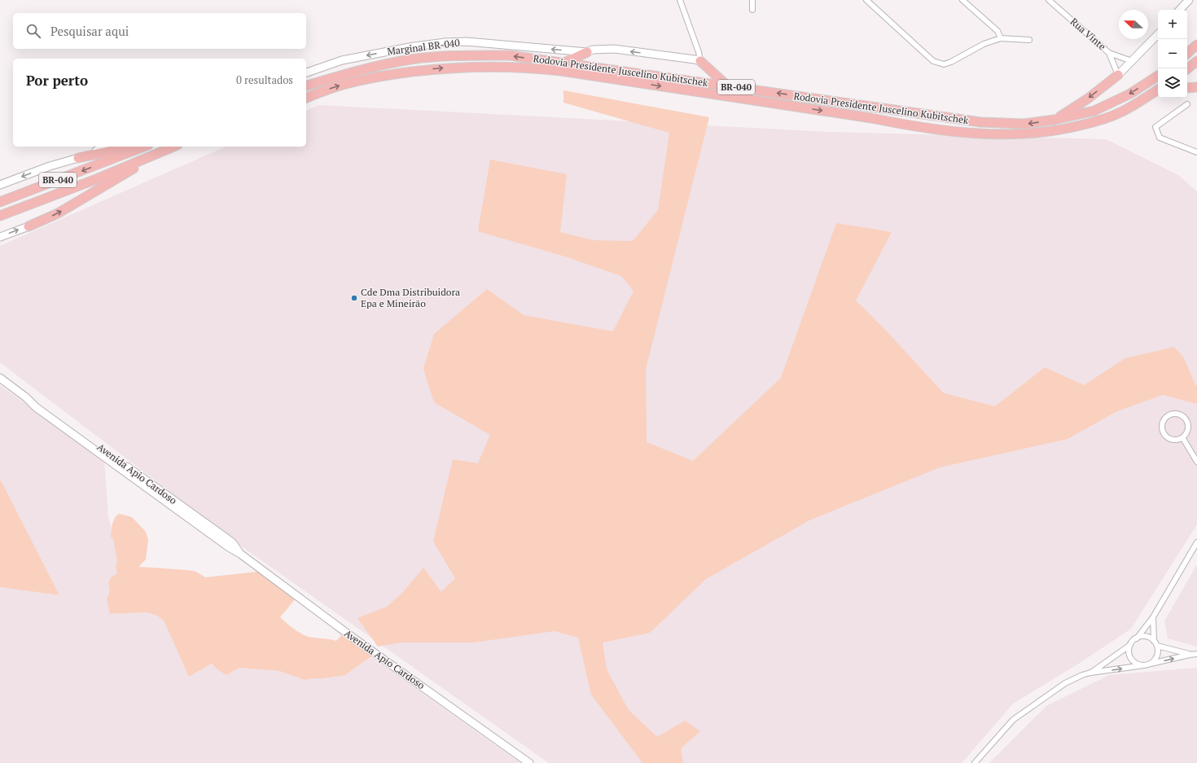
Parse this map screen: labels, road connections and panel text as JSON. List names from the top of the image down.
{
  "streets": {
    "highway": ["Rodovia Presidente Juscelino Kubitschek", "BR-040"],
    "street": ["Rua Vinte", "Marginal BR-040", "Avenida Apio Cardoso"]
  },
  "one_way": ["Marginal BR-040"],
  "places": ["Cde Dma Distribuidora Epa e Mineirão"],
  "north": "left",
  "page": {
    "map_buttons": ["+", "−"],
    "search": "Pesquisar aqui",
    "heading": ["Por perto", "0 resultados"]
  }
}
